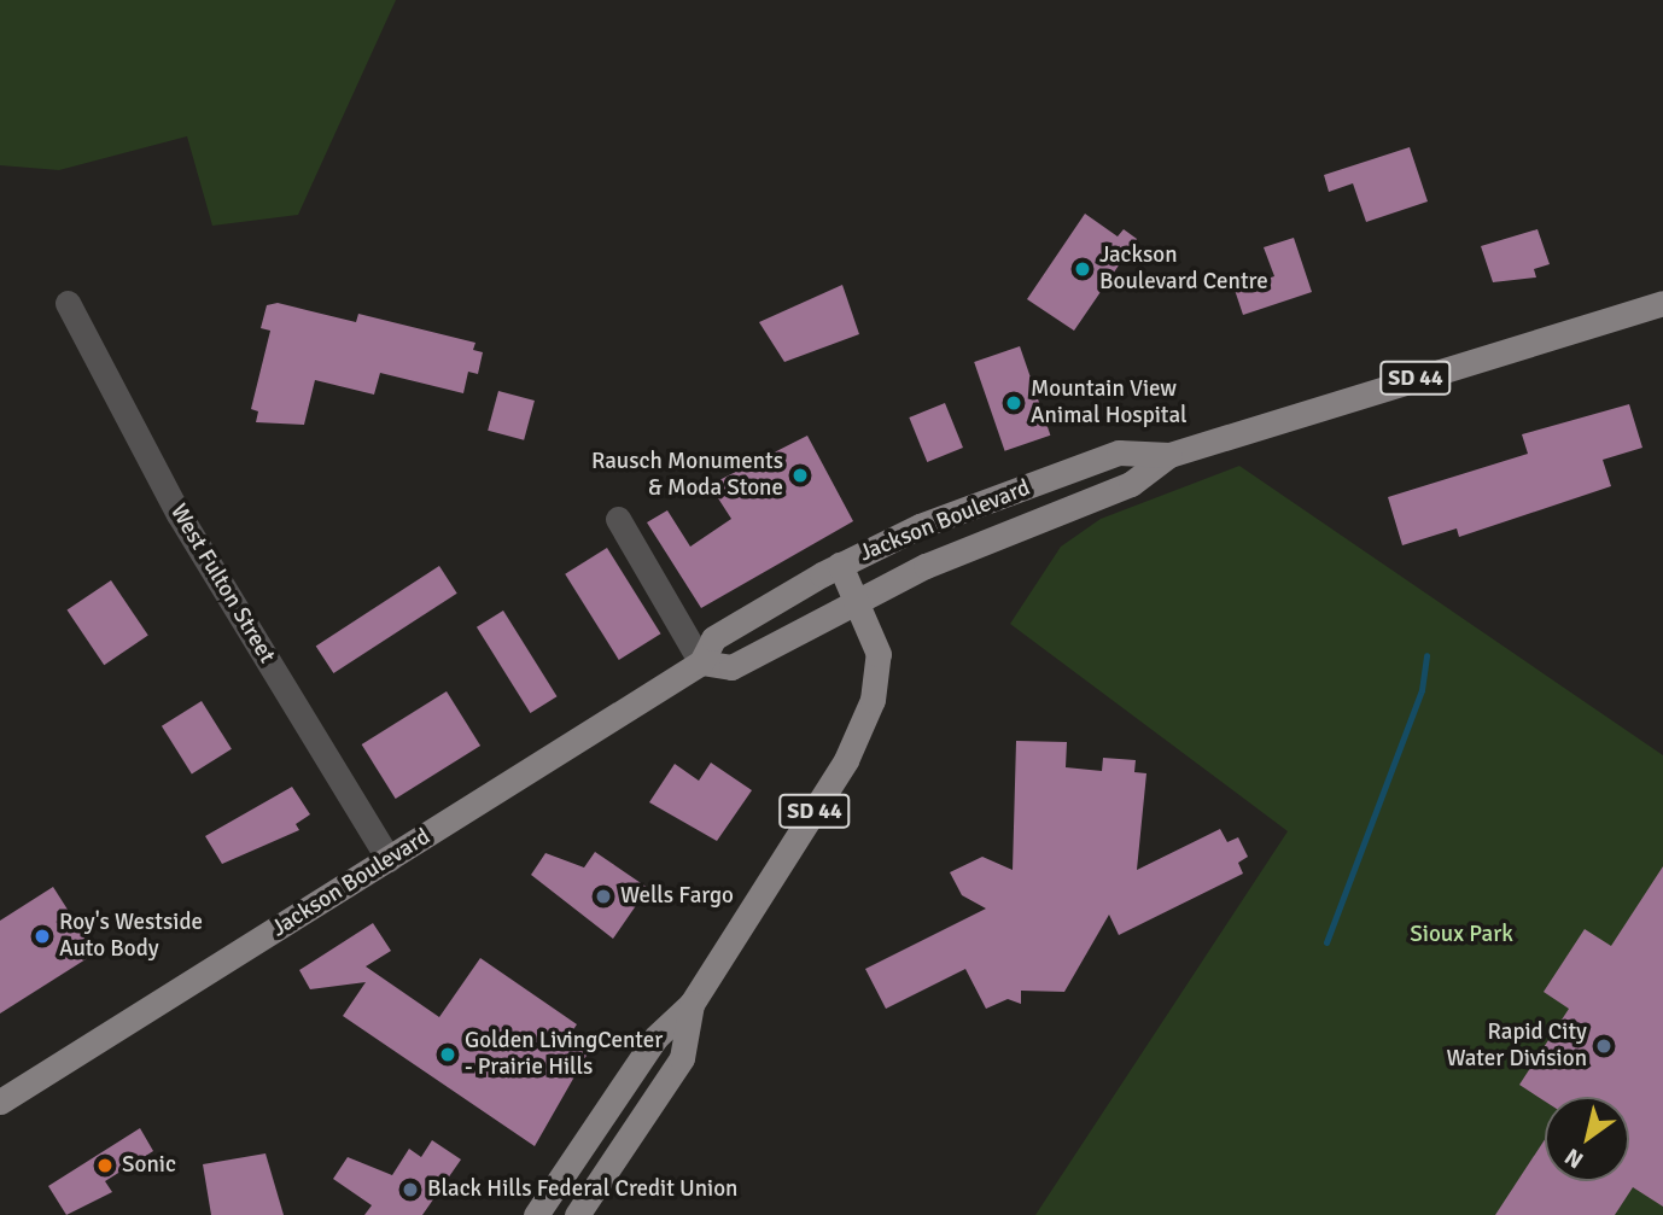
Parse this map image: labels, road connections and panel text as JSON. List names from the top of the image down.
{
  "streets": {
    "main road": ["SD 44", "Jackson Boulevard"],
    "street": ["West Fulton Street"]
  },
  "crossings": [
    ["SD 44", "Jackson Boulevard"],
    ["Jackson Boulevard", "West Fulton Street"]
  ],
  "parks": ["Sioux Park"],
  "places": [
    "Jackson Boulevard Centre",
    "Mountain View Animal Hospital",
    "Rausch Monuments & Moda Stone",
    "Wells Fargo",
    "Roy's Westside Auto Body",
    "Rapid City Water Division",
    "Golden LivingCenter - Prairie Hills",
    "Sonic",
    "Black Hills Federal Credit Union"
  ],
  "north": "bottom left"
}
